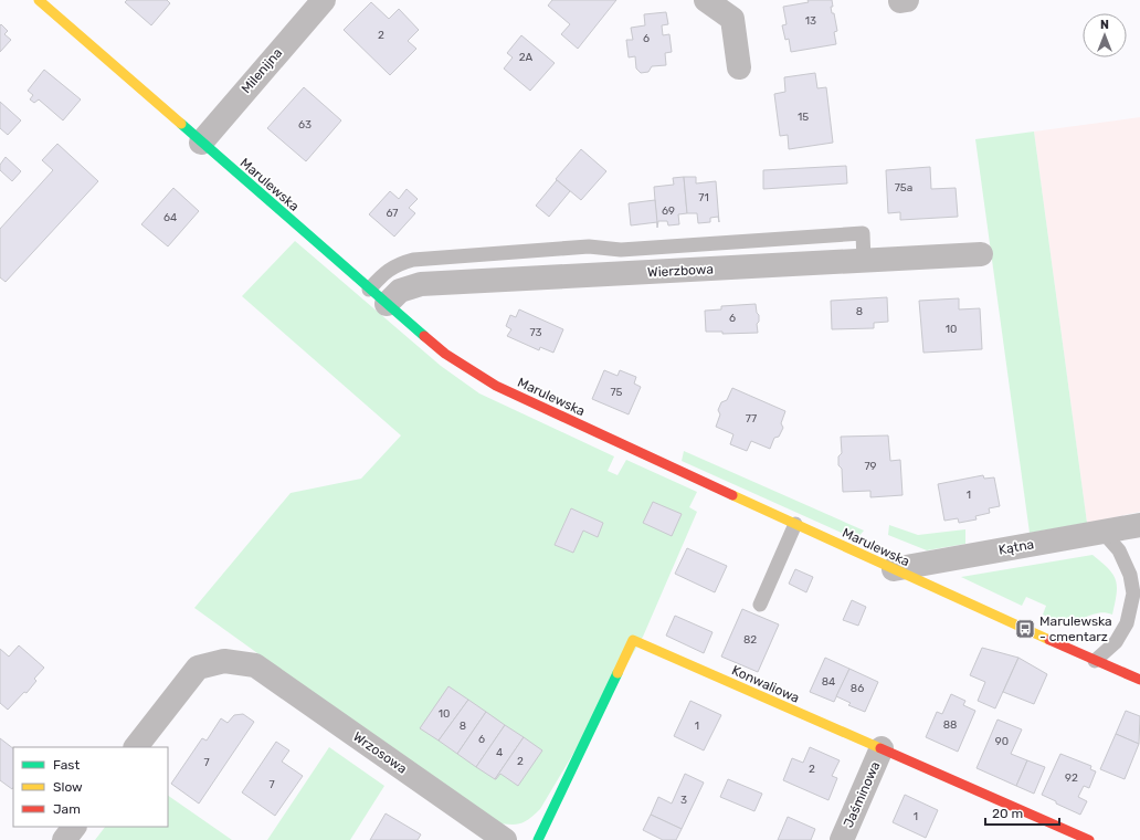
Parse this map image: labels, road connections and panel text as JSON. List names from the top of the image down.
{
  "streets": {
    "street": [
      "Milenijna",
      "Marulewska",
      "Wierzbowa",
      "Kątna",
      "Konwaliowa",
      "Wrzosowa",
      "Jaśminowa"
    ]
  },
  "crossings": [
    ["Milenijna", "Marulewska"],
    ["Marulewska", "Wierzbowa"],
    ["Marulewska", "Kątna"],
    ["Konwaliowa", "Jaśminowa"]
  ],
  "places": {
    "bus stop": ["Marulewska - cmentarz"]
  },
  "house_numbers": [
    "13",
    "2",
    "6",
    "2A",
    "15",
    "63",
    "75a",
    "71",
    "69",
    "67",
    "64",
    "8",
    "6",
    "10",
    "73",
    "75",
    "77",
    "79",
    "1",
    "82",
    "84",
    "86",
    "10",
    "88",
    "8",
    "1",
    "6",
    "90",
    "4",
    "2",
    "7",
    "2",
    "92",
    "7",
    "3",
    "1"
  ],
  "legend": ["Fast", "Slow", "Jam"],
  "scale_bar": "20 m",
  "north": "top"
}
